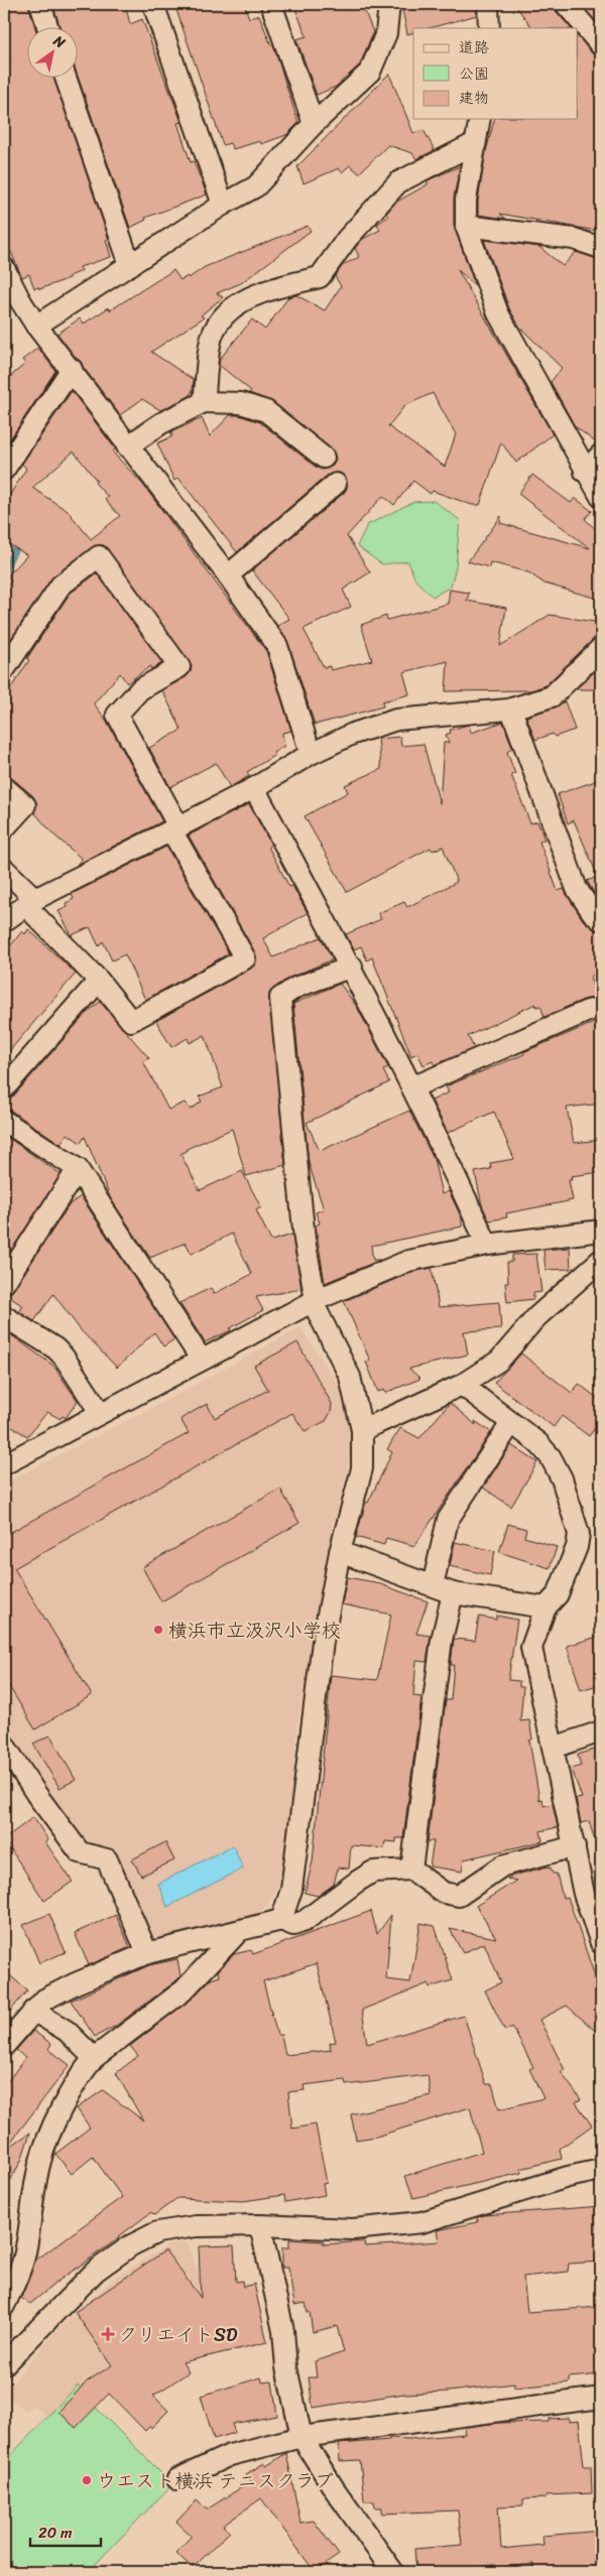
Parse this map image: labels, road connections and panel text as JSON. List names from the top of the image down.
{
  "places": {
    "other": ["横浜市立汲沢小学校", "ウエスト横浜 テニスクラブ"],
    "health": ["クリエイトSD"]
  },
  "legend": ["道路", "公園", "建物"],
  "scale_bar": "20 m",
  "north": "top right"
}
